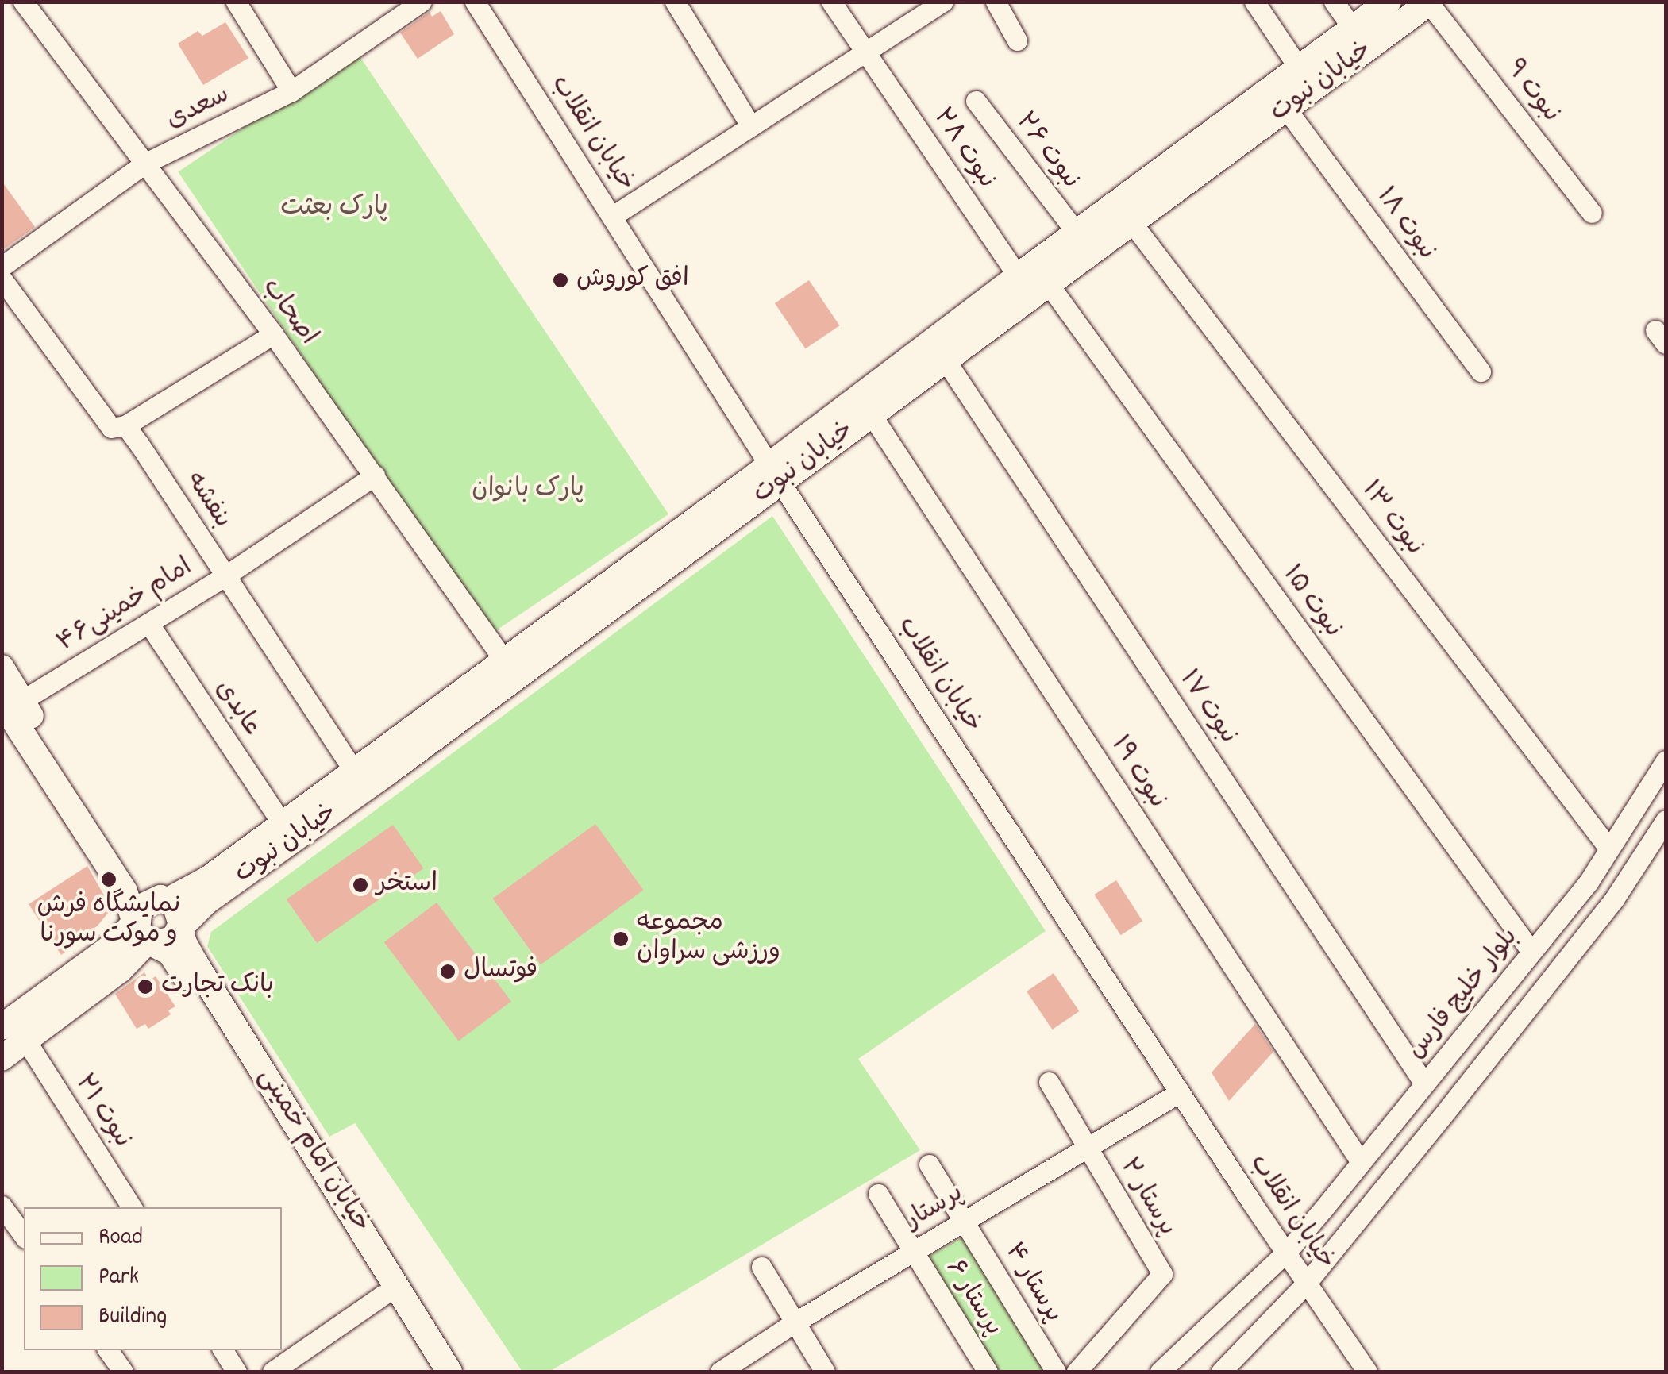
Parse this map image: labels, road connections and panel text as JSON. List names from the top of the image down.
{
  "streets": {
    "main road": ["خیابان نبوت", "خیابان امام خمینی"],
    "street": [
      "نبوت ۹",
      "سعدی",
      "خیابان انقلاب",
      "نبوت ۲۸",
      "نبوت ۲۶",
      "نبوت ۱۸",
      "اصحاب",
      "بنفشه",
      "نبوت ۱۳",
      "نبوت ۱۵",
      "امام خمینی۴۶",
      "نبوت ۱۷",
      "عابدی",
      "نبوت ۱۹",
      "بلوار خلیج فارس",
      "نبوت ۲۱",
      "پرستار ۲",
      "پرستار",
      "پرستار ۴",
      "پرستار ۶"
    ]
  },
  "crossings": [
    ["خیابان نبوت", "نبوت ۹"],
    ["خیابان نبوت", "خیابان انقلاب"],
    ["خیابان نبوت", "نبوت ۲۸"],
    ["خیابان نبوت", "نبوت ۲۶"],
    ["خیابان نبوت", "نبوت ۱۸"],
    ["خیابان نبوت", "اصحاب"],
    ["خیابان نبوت", "بنفشه"],
    ["خیابان نبوت", "نبوت ۱۳"],
    ["خیابان نبوت", "نبوت ۱۵"],
    ["خیابان نبوت", "نبوت ۱۷"],
    ["خیابان نبوت", "عابدی"],
    ["خیابان نبوت", "نبوت ۱۹"],
    ["خیابان نبوت", "خیابان امام خمینی"],
    ["سعدی", "اصحاب"],
    ["خیابان انقلاب", "بلوار خلیج فارس"],
    ["خیابان انقلاب", "پرستار"],
    ["نبوت ۲۸", "نبوت ۱۵"],
    ["اصحاب", "امام خمینی۴۶"],
    ["بنفشه", "امام خمینی۴۶"],
    ["نبوت ۱۳", "بلوار خلیج فارس"],
    ["نبوت ۱۵", "بلوار خلیج فارس"],
    ["امام خمینی۴۶", "عابدی"],
    ["امام خمینی۴۶", "خیابان امام خمینی"],
    ["نبوت ۱۷", "بلوار خلیج فارس"],
    ["نبوت ۱۹", "بلوار خلیج فارس"],
    ["پرستار ۲", "پرستار"],
    ["پرستار", "پرستار ۴"],
    ["پرستار", "پرستار ۶"]
  ],
  "parks": ["پارک بعثت", "پارک بانوان"],
  "places": [
    "افق کوروش",
    "نمایشگاه فرش و موکت سورنا",
    "استخر",
    "مجموعه ورزشی سراوان",
    "فوتسال",
    "بانک تجارت"
  ],
  "legend": ["Road", "Park", "Building"]
}
